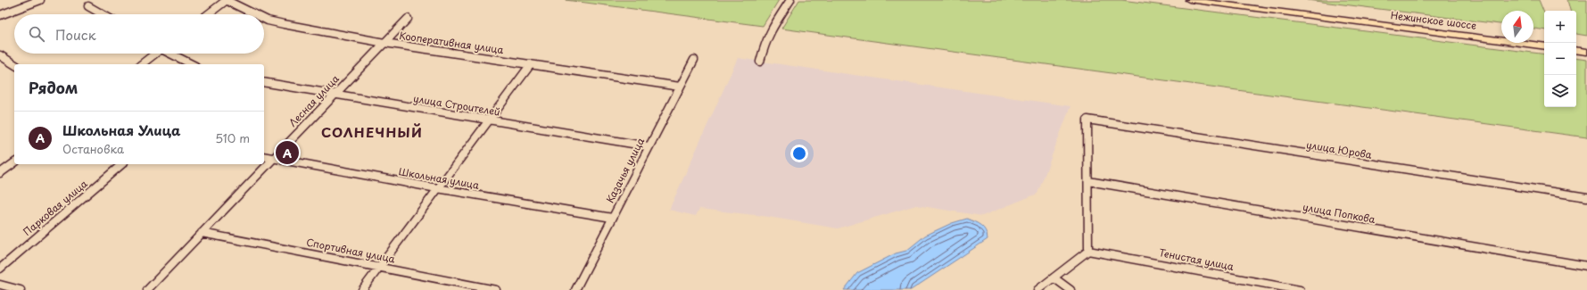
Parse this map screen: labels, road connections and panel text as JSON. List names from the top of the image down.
{
  "streets": {
    "main road": ["Нежинское шоссе"],
    "street": [
      "Кооперативная улица",
      "Лесная улица",
      "улица Строителей",
      "улица Юрова",
      "Казачья улица",
      "Школьная улица",
      "Парковая улица",
      "улица Попкова",
      "Спортивная улица",
      "Тенистая улица"
    ]
  },
  "crossings": [
    ["Кооперативная улица", "Лесная улица"],
    ["Кооперативная улица", "Казачья улица"],
    ["Лесная улица", "улица Строителей"],
    ["Лесная улица", "Школьная улица"],
    ["Лесная улица", "Спортивная улица"],
    ["улица Строителей", "Казачья улица"],
    ["улица Юрова", "улица Попкова"],
    ["Казачья улица", "Школьная улица"]
  ],
  "districts": ["СОЛНЕЧНЫЙ"],
  "north": "top",
  "page": {
    "map_buttons": ["+", "−"],
    "search": "Поиск",
    "heading": "Рядом",
    "list": [
      {
        "mark": "A",
        "name": "Школьная Улица",
        "note": "Остановка",
        "value": "510 m"
      }
    ],
    "pins": "A"
  }
}
